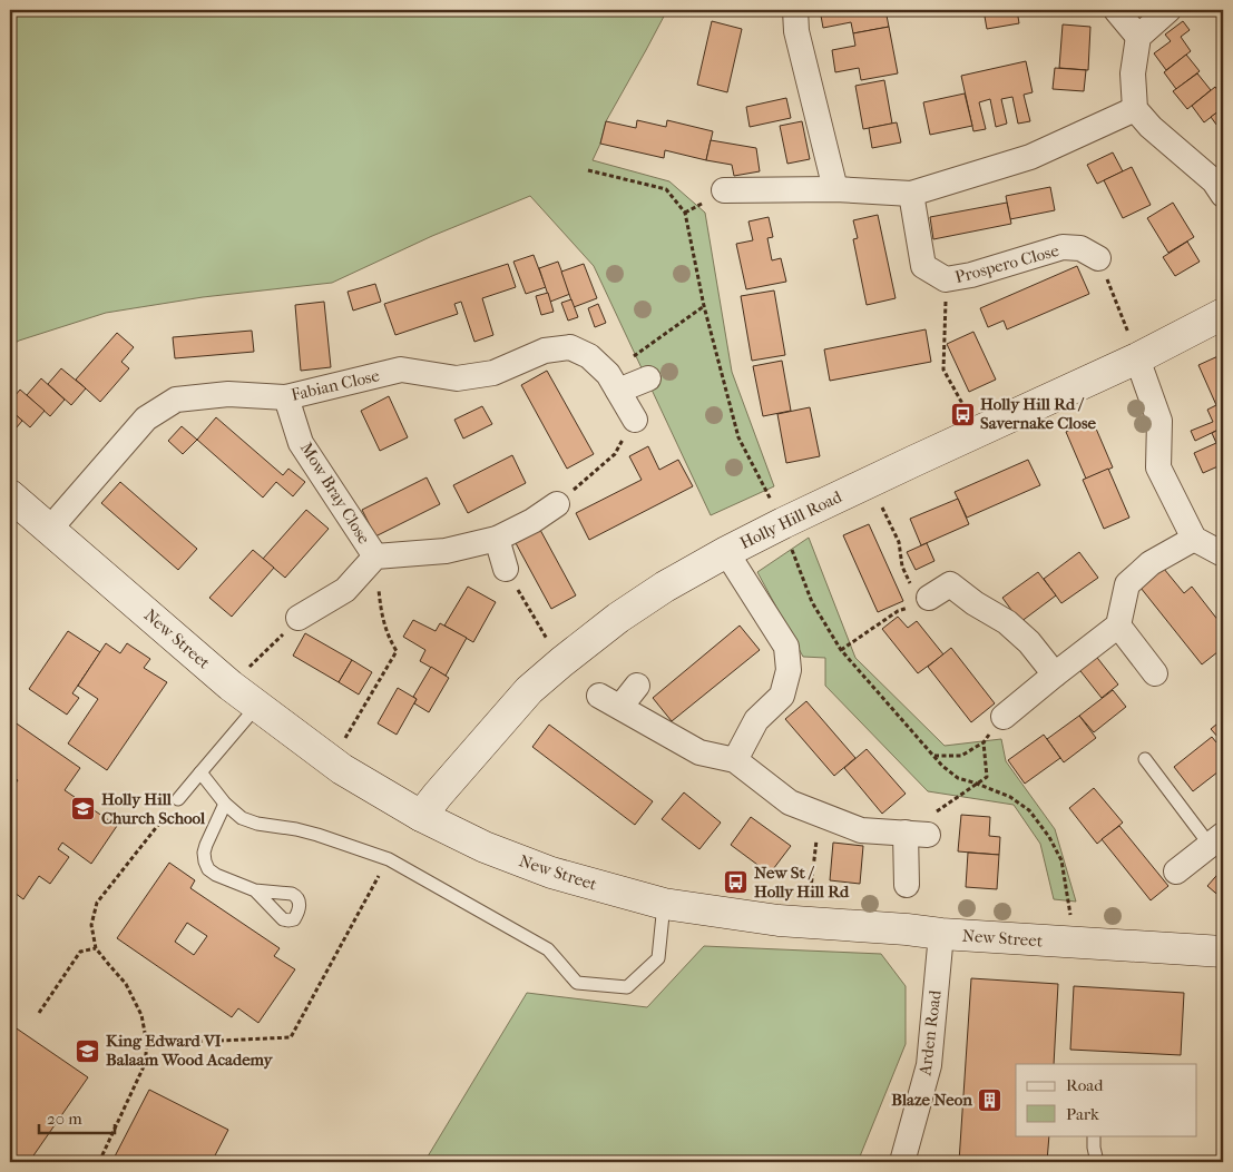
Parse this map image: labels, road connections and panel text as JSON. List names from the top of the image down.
{
  "streets": {
    "street": [
      "Prospero Close",
      "Fabian Close",
      "Mow Bray Close",
      "Holly Hill Road",
      "New Street",
      "Arden Road"
    ]
  },
  "crossings": [
    ["Fabian Close", "Mow Bray Close"],
    ["Fabian Close", "New Street"],
    ["Holly Hill Road", "New Street"],
    ["New Street", "Arden Road"]
  ],
  "places": {
    "bus stop": ["Holly Hill Rd / Savernake Close", "New St / Holly Hill Rd"],
    "school or university": ["Holly Hill Church School", "King Edward VI Balaam Wood Academy"],
    "building": ["Blaze Neon"]
  },
  "legend": ["Road", "Park"],
  "scale_bar": "20 m"
}
